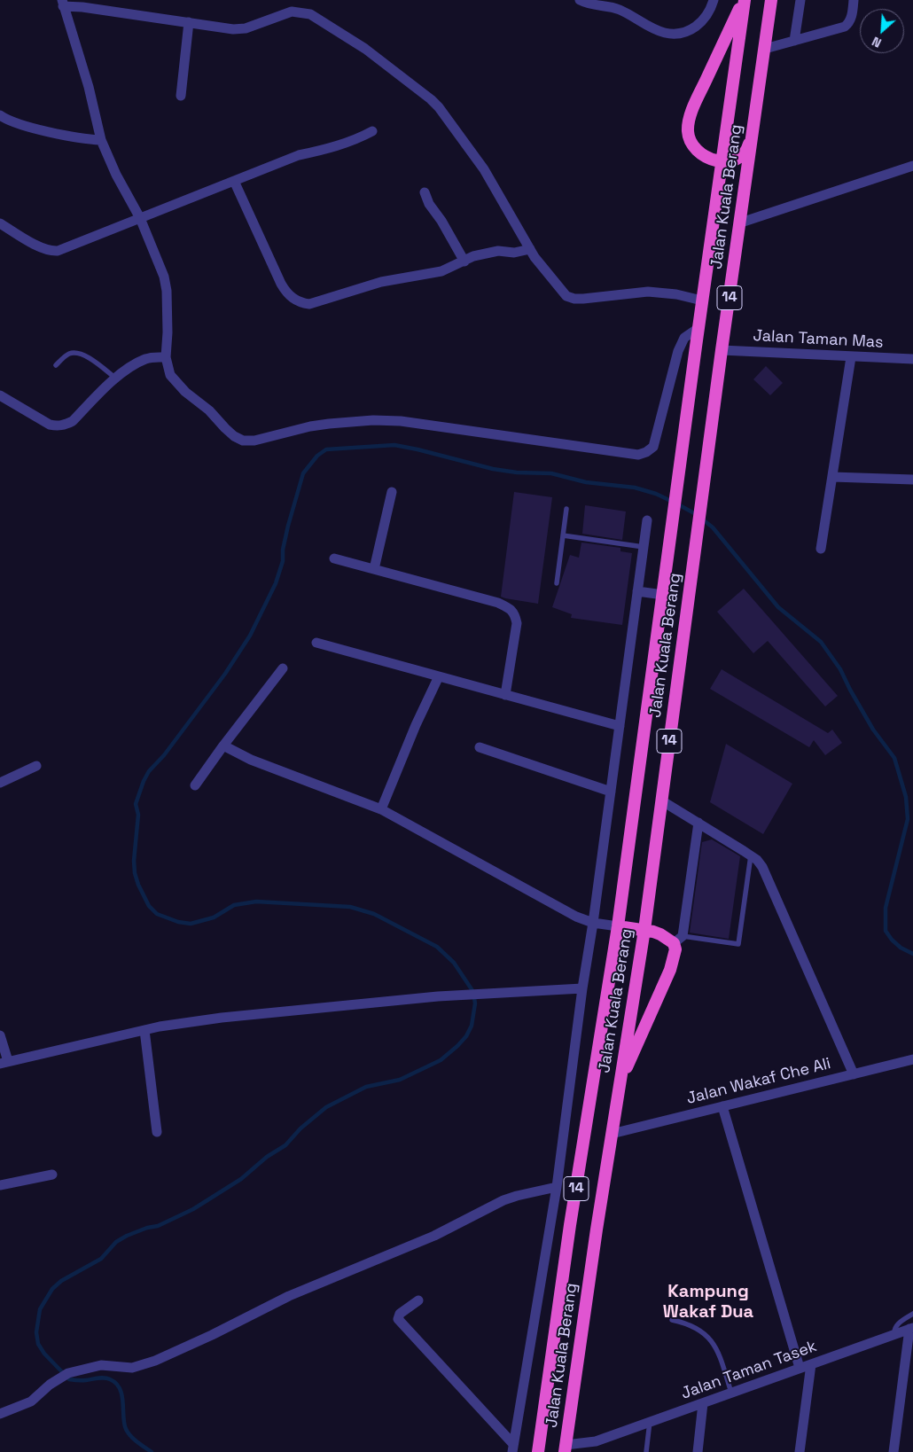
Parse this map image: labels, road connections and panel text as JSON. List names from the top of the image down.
{
  "streets": {
    "highway": ["Jalan Kuala Berang", "14"],
    "street": ["Jalan Taman Mas", "Jalan Wakaf Che Ali", "Jalan Taman Tasek"]
  },
  "crossings": [
    ["Jalan Kuala Berang", "Jalan Taman Mas"],
    ["Jalan Kuala Berang", "Jalan Wakaf Che Ali"],
    ["Jalan Kuala Berang", "Jalan Taman Tasek"]
  ],
  "districts": ["Kampung Wakaf Dua"],
  "north": "bottom left"
}
